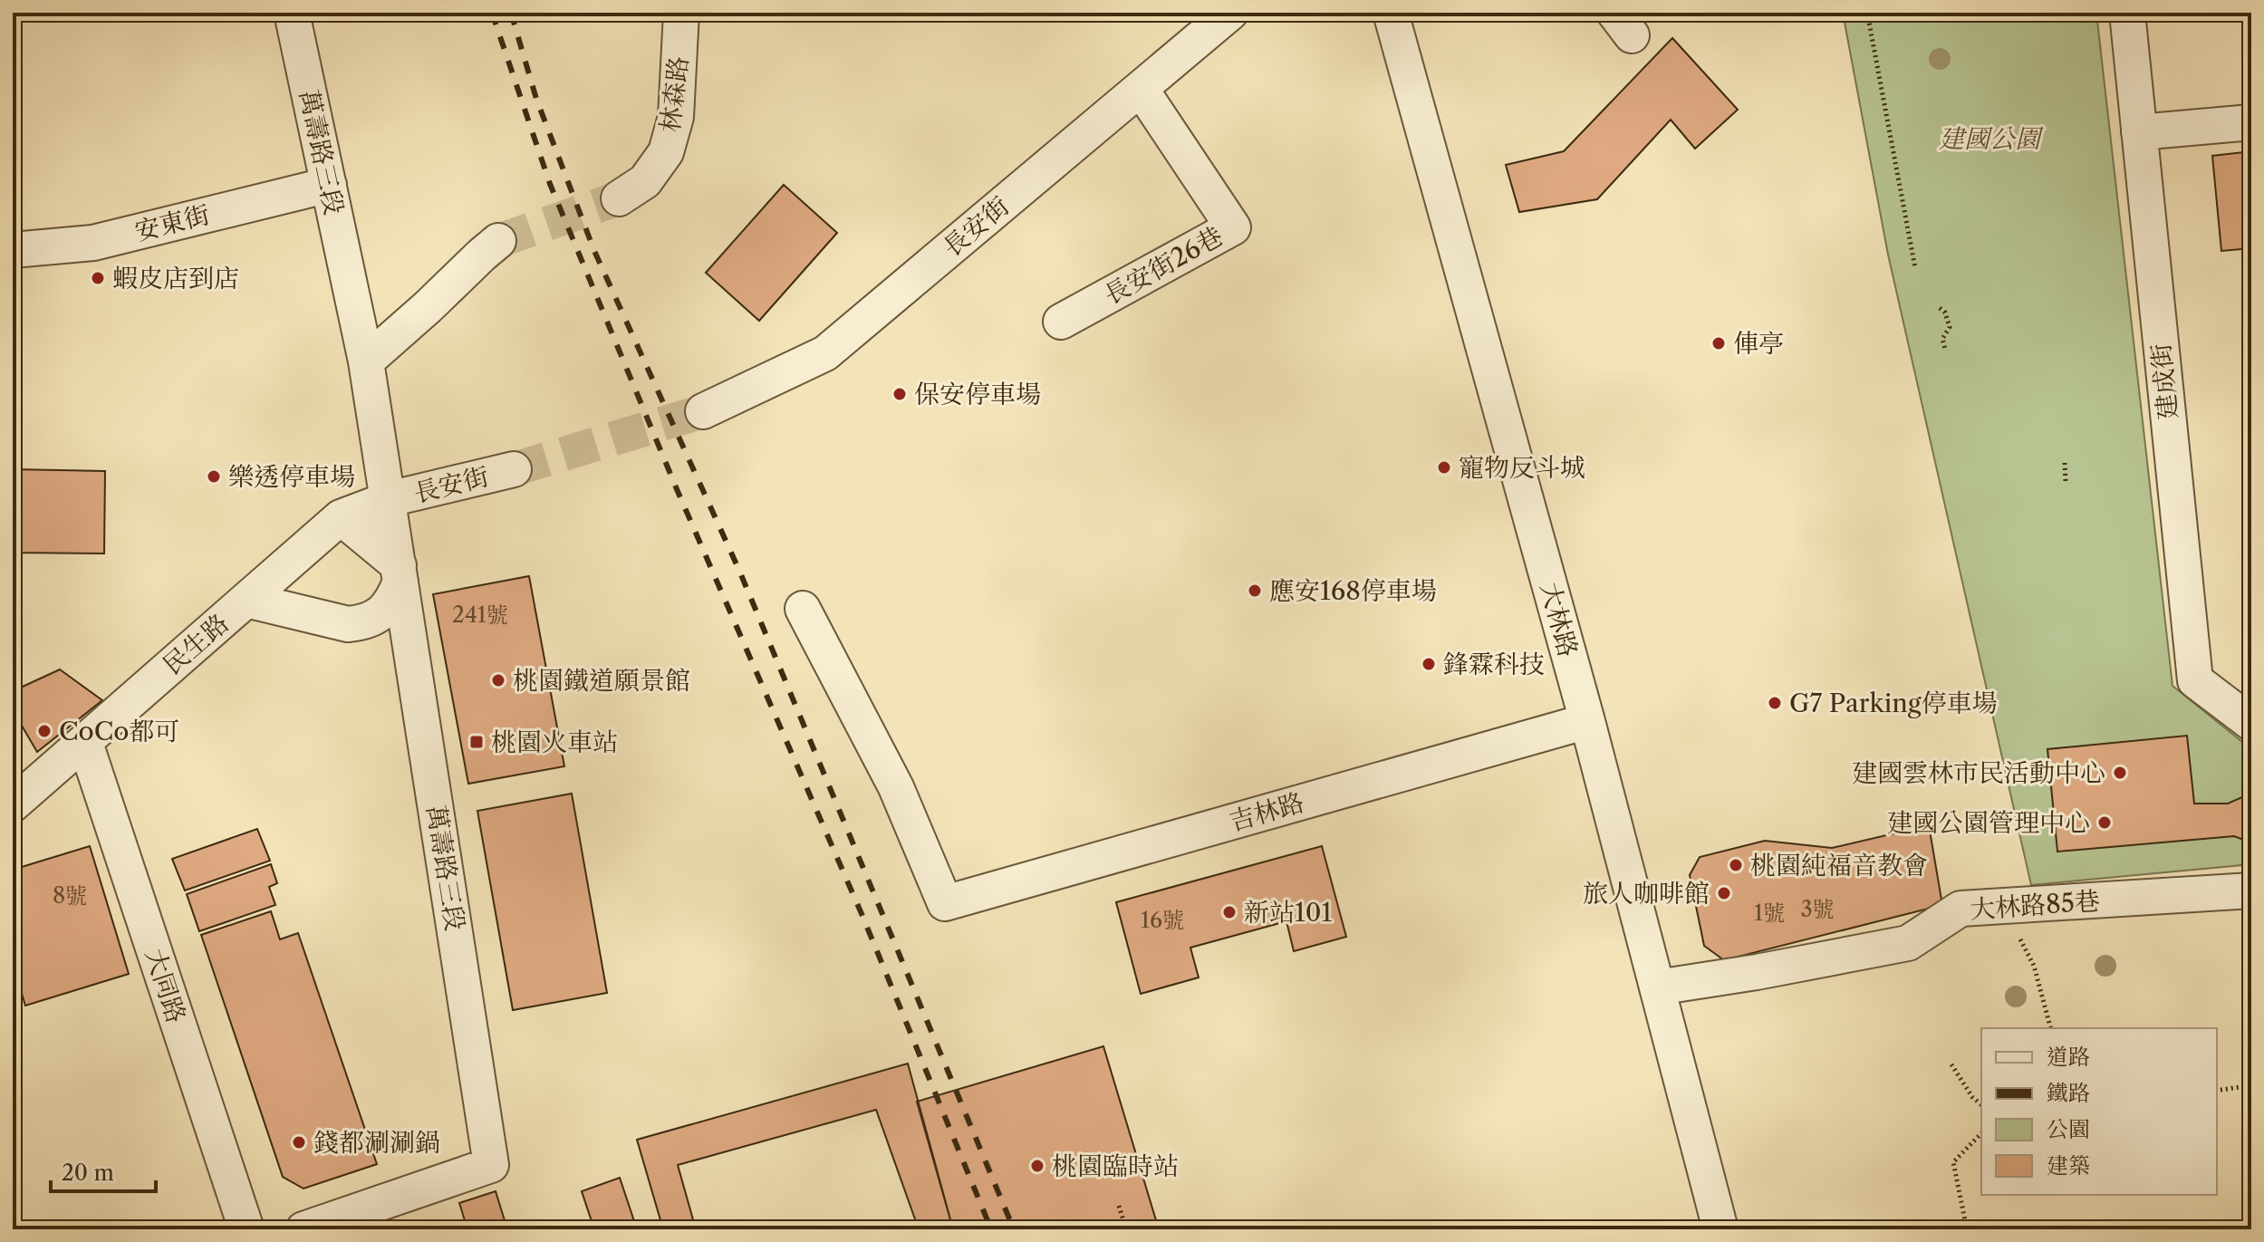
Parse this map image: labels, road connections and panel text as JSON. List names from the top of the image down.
{
  "streets": {
    "street": [
      "林森路",
      "萬壽路三段",
      "安東街",
      "長安街",
      "長安街26巷",
      "建成街",
      "大林路",
      "民生路",
      "吉林路",
      "大林路85巷",
      "大同路"
    ]
  },
  "crossings": [
    ["萬壽路三段", "安東街"],
    ["萬壽路三段", "長安街"],
    ["萬壽路三段", "民生路"],
    ["長安街", "長安街26巷"],
    ["長安街", "民生路"],
    ["大林路", "吉林路"],
    ["大林路", "大林路85巷"],
    ["民生路", "大同路"]
  ],
  "parks": ["建國公園"],
  "places": {
    "other": [
      "蝦皮店到店",
      "俥亭",
      "保安停車場",
      "寵物反斗城",
      "樂透停車場",
      "應安168停車場",
      "鋒霖科技",
      "桃園鐵道願景館",
      "G7 Parking停車場",
      "CoCo都可",
      "建國雲林市民活動中心",
      "建國公園管理中心",
      "桃園純福音教會",
      "旅人咖啡館",
      "新站101",
      "錢都涮涮鍋",
      "桃園臨時站"
    ],
    "transit": ["桃園火車站"]
  },
  "house_numbers": [
    "241號",
    "8號",
    "3號",
    "1號",
    "16號"
  ],
  "legend": [
    "道路",
    "鐵路",
    "公園",
    "建築"
  ],
  "scale_bar": "20 m"
}
